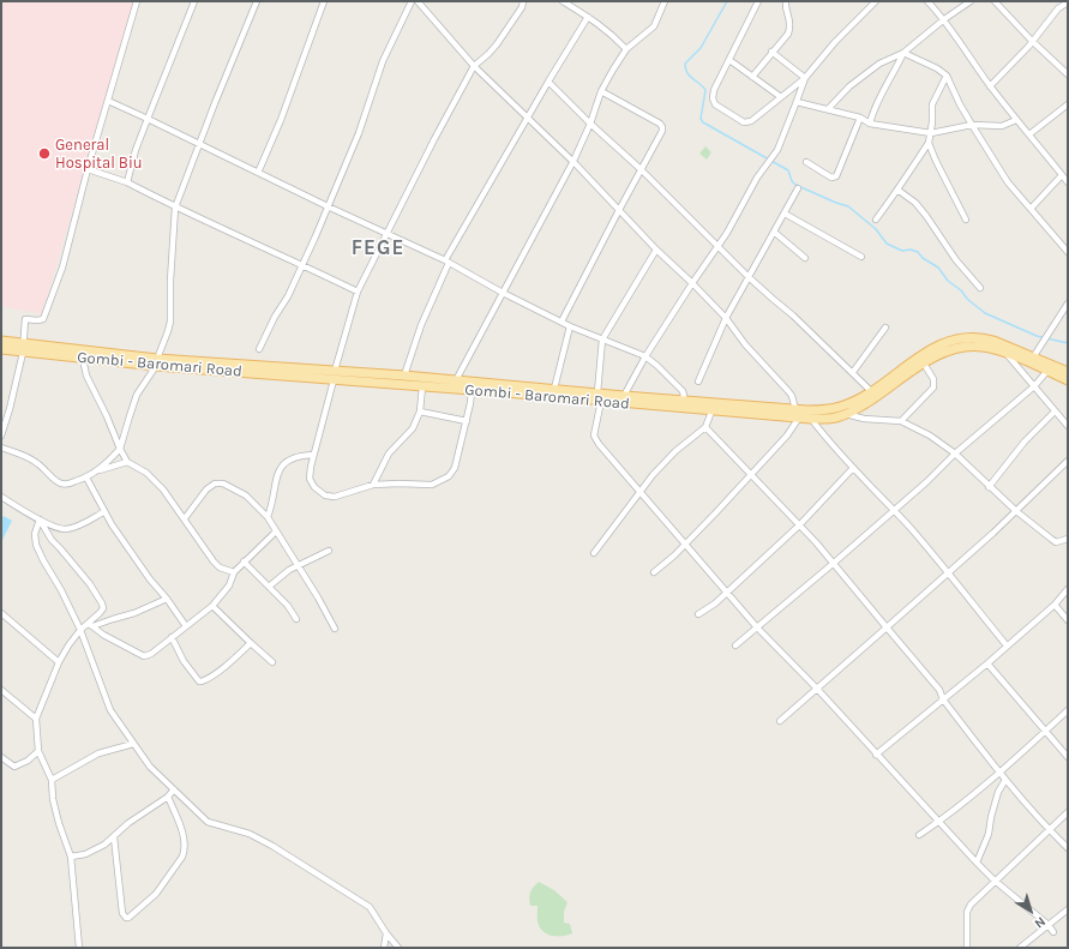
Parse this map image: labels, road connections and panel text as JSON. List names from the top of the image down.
{
  "streets": {
    "main road": ["Gombi - Baromari Road"]
  },
  "districts": ["FEGE"],
  "places": ["General Hospital Biu"],
  "north": "bottom right"
}
